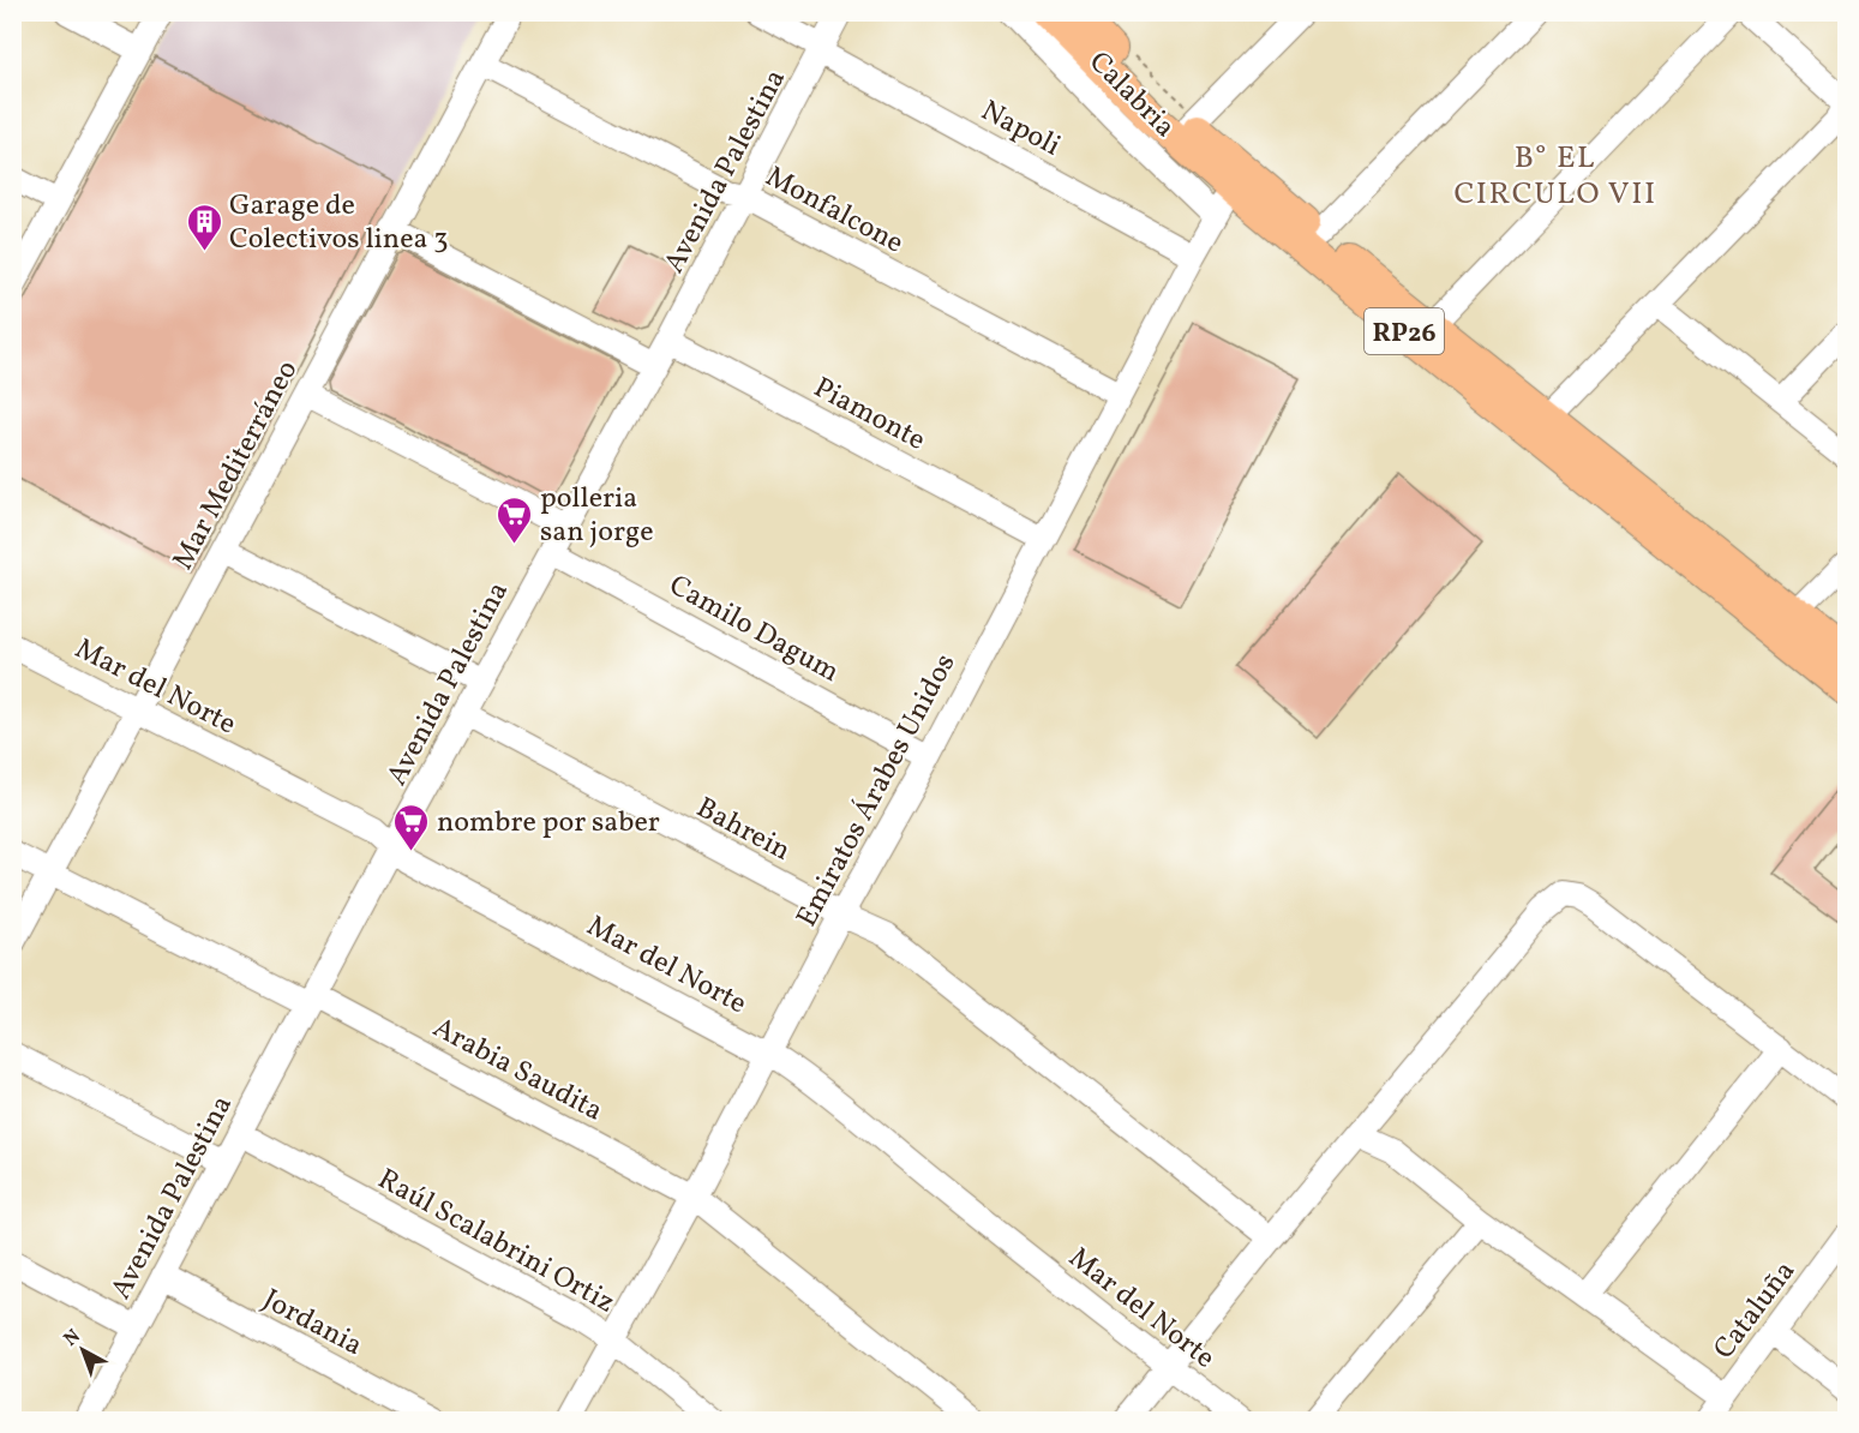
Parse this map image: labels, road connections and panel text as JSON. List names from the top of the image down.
{
  "streets": {
    "main road": ["RP26"],
    "street": [
      "Calabria",
      "Napoli",
      "Avenida Palestina",
      "Monfalcone",
      "Piamonte",
      "Mar Mediterráneo",
      "Camilo Dagum",
      "Mar del Norte",
      "Emiratos Árabes Unidos",
      "Bahrein",
      "Arabia Saudita",
      "Raúl Scalabrini Ortiz",
      "Cataluña",
      "Jordania"
    ]
  },
  "crossings": [
    ["Calabria", "Emiratos Árabes Unidos"],
    ["Napoli", "Avenida Palestina"],
    ["Napoli", "Emiratos Árabes Unidos"],
    ["Avenida Palestina", "Monfalcone"],
    ["Avenida Palestina", "Piamonte"],
    ["Avenida Palestina", "Camilo Dagum"],
    ["Avenida Palestina", "Mar del Norte"],
    ["Avenida Palestina", "Bahrein"],
    ["Avenida Palestina", "Arabia Saudita"],
    ["Avenida Palestina", "Raúl Scalabrini Ortiz"],
    ["Avenida Palestina", "Jordania"],
    ["Monfalcone", "Mar Mediterráneo"],
    ["Monfalcone", "Emiratos Árabes Unidos"],
    ["RP26", "Emiratos Árabes Unidos"],
    ["Piamonte", "Emiratos Árabes Unidos"],
    ["Mar Mediterráneo", "Mar del Norte"],
    ["Mar Mediterráneo", "Arabia Saudita"],
    ["Camilo Dagum", "Emiratos Árabes Unidos"],
    ["Mar del Norte", "Emiratos Árabes Unidos"],
    ["Emiratos Árabes Unidos", "Bahrein"],
    ["Emiratos Árabes Unidos", "Arabia Saudita"],
    ["Emiratos Árabes Unidos", "Raúl Scalabrini Ortiz"]
  ],
  "districts": ["B° EL CIRCULO VII"],
  "places": {
    "building": ["Garage de Colectivos linea 3"],
    "supermarket": ["polleria san jorge", "nombre por saber"]
  },
  "north": "top left"
}
